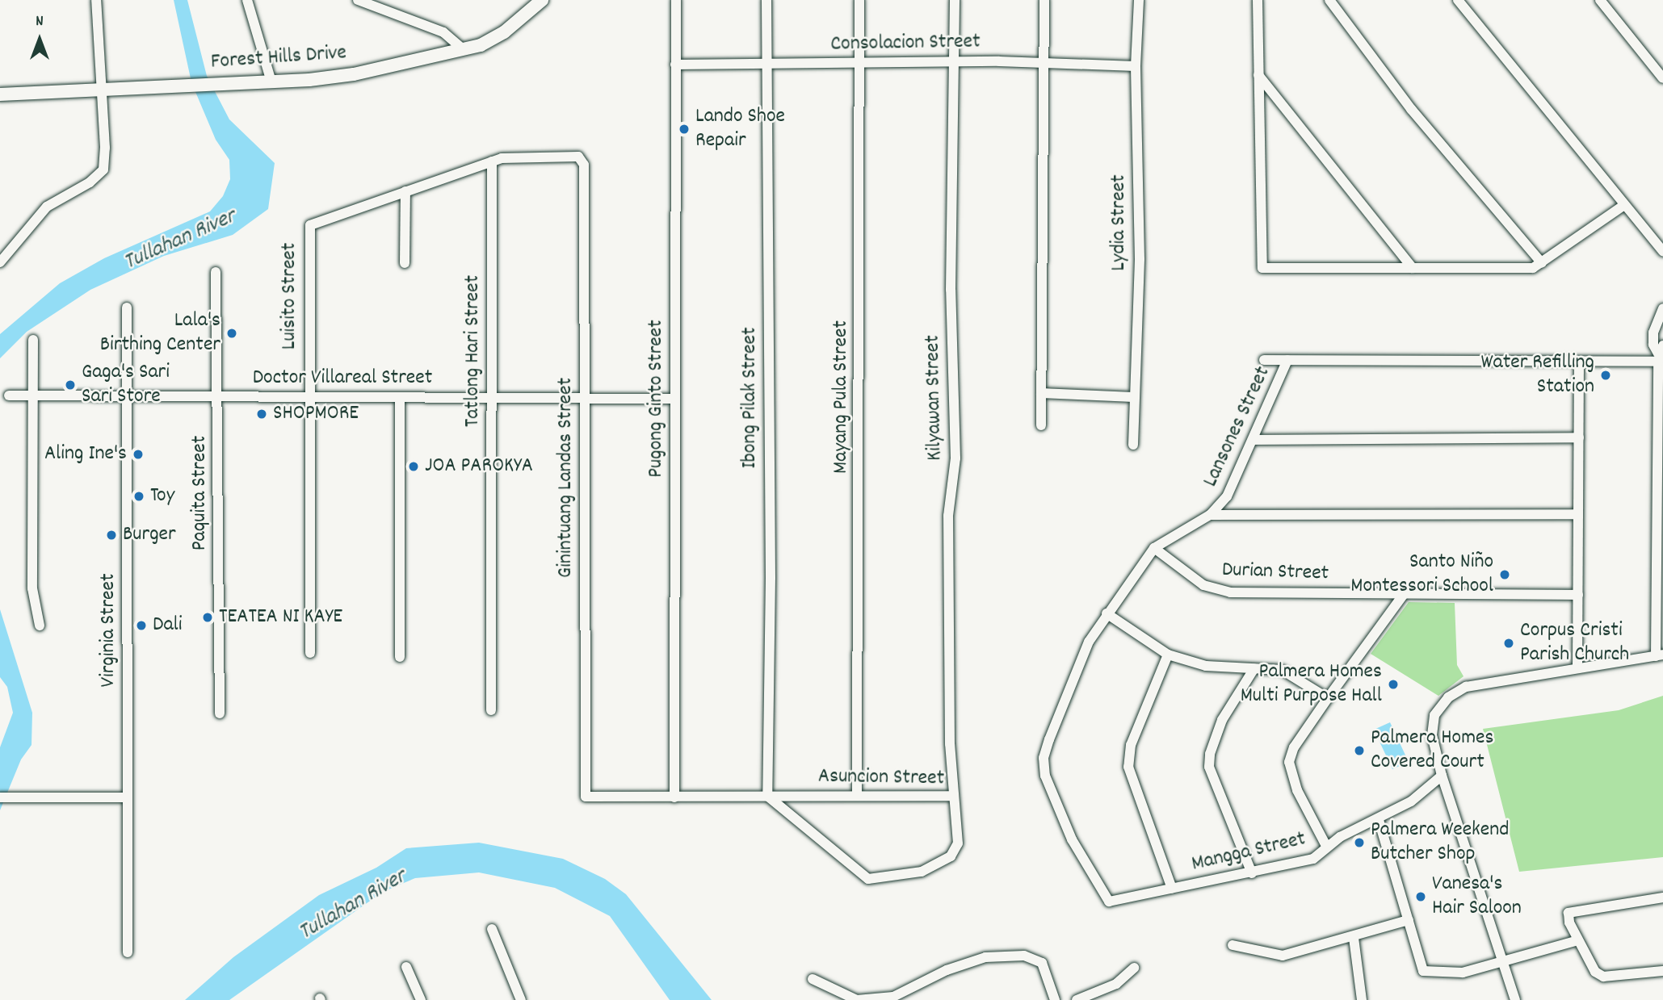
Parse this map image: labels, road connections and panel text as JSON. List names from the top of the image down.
{
  "streets": {
    "street": [
      "Consolacion Street",
      "Forest Hills Drive",
      "Lydia Street",
      "Luisito Street",
      "Tatlong Hari Street",
      "Doctor Villareal Street",
      "Mayang Pula Street",
      "Ibong Pilak Street",
      "Kilyawan Street",
      "Pugong Ginto Street",
      "Lansones Street",
      "Ginintuang Landas Street",
      "Paquita Street",
      "Durian Street",
      "Virginia Street",
      "Asuncion Street",
      "Mangga Street"
    ]
  },
  "crossings": [
    ["Consolacion Street", "Lydia Street"],
    ["Consolacion Street", "Mayang Pula Street"],
    ["Consolacion Street", "Ibong Pilak Street"],
    ["Consolacion Street", "Kilyawan Street"],
    ["Consolacion Street", "Pugong Ginto Street"],
    ["Luisito Street", "Tatlong Hari Street"],
    ["Luisito Street", "Doctor Villareal Street"],
    ["Luisito Street", "Ginintuang Landas Street"],
    ["Tatlong Hari Street", "Doctor Villareal Street"],
    ["Doctor Villareal Street", "Pugong Ginto Street"],
    ["Doctor Villareal Street", "Ginintuang Landas Street"],
    ["Doctor Villareal Street", "Paquita Street"],
    ["Doctor Villareal Street", "Virginia Street"],
    ["Mayang Pula Street", "Asuncion Street"],
    ["Ibong Pilak Street", "Asuncion Street"],
    ["Kilyawan Street", "Asuncion Street"],
    ["Pugong Ginto Street", "Asuncion Street"],
    ["Lansones Street", "Durian Street"],
    ["Lansones Street", "Mangga Street"],
    ["Ginintuang Landas Street", "Asuncion Street"]
  ],
  "water": ["Tullahan River"],
  "places": [
    "Lando Shoe Repair",
    "Lala's Birthing Center",
    "Water Refilling Station",
    "Gaga's Sari Sari Store",
    "SHOPMORE",
    "Aling Ine's",
    "JOA PAROKYA",
    "Toy",
    "Burger",
    "Santo Niño Montessori School",
    "TEATEA NI KAYE",
    "Dali",
    "Corpus Cristi Parish Church",
    "Palmera Homes Multi Purpose Hall",
    "Palmera Homes Covered Court",
    "Palmera Weekend Butcher Shop",
    "Vanesa's Hair Saloon"
  ],
  "north": "top"
}
